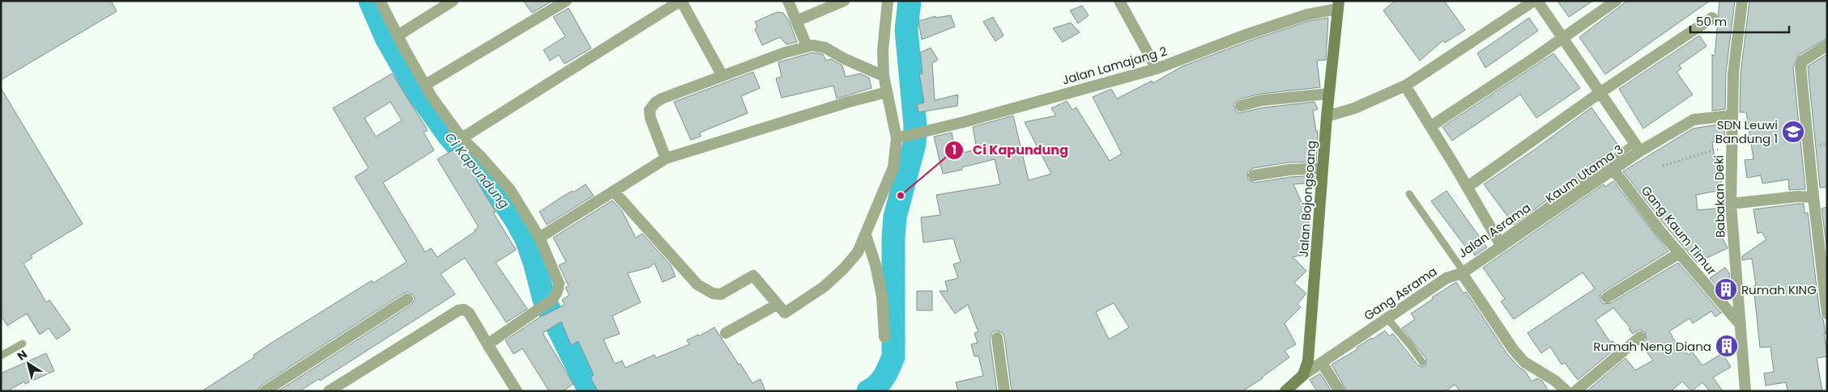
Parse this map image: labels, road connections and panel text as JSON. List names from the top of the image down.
{
  "streets": {
    "main road": ["Jalan Bojongsoang"],
    "street": [
      "Jalan Lamajang 2",
      "Kaum Utama 3",
      "Babakan Deki",
      "Gang Kaum Timur",
      "Gang Asrama"
    ],
    "lane": ["Jalan Asrama"]
  },
  "crossings": [
    ["Jalan Lamajang 2", "Jalan Bojongsoang"],
    ["Kaum Utama 3", "Babakan Deki"],
    ["Kaum Utama 3", "Jalan Asrama"],
    ["Kaum Utama 3", "Gang Kaum Timur"],
    ["Kaum Utama 3", "Gang Asrama"],
    ["Babakan Deki", "Gang Kaum Timur"],
    ["Jalan Bojongsoang", "Gang Asrama"]
  ],
  "water": ["Ci Kapundung"],
  "places": {
    "school or university": ["SDN Leuwi Bandung 1"],
    "other": ["Ci Kapundung"],
    "building": ["Rumah KING", "Rumah Neng Diana"]
  },
  "scale_bar": "50 m",
  "north": "top left"
}
